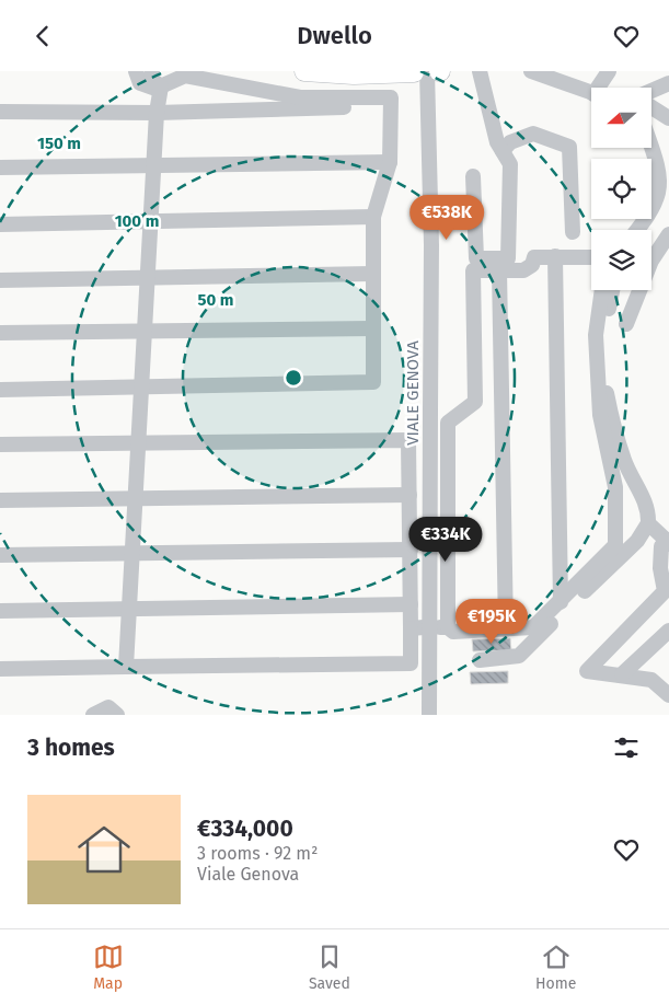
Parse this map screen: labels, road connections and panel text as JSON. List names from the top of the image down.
{
  "streets": {
    "street": ["VIALE GENOVA"]
  },
  "north": "left",
  "page": {
    "header": "Dwello",
    "price": ["€538K", "€334K", "€195K"],
    "heading": "3 homes",
    "list": [
      {
        "name": "€334,000",
        "note": "3 rooms · 92 m² · Viale Genova"
      }
    ],
    "tabs": ["Map", "Saved", "Home"]
  },
  "rings": ["150 m", "100 m", "50 m"]
}
